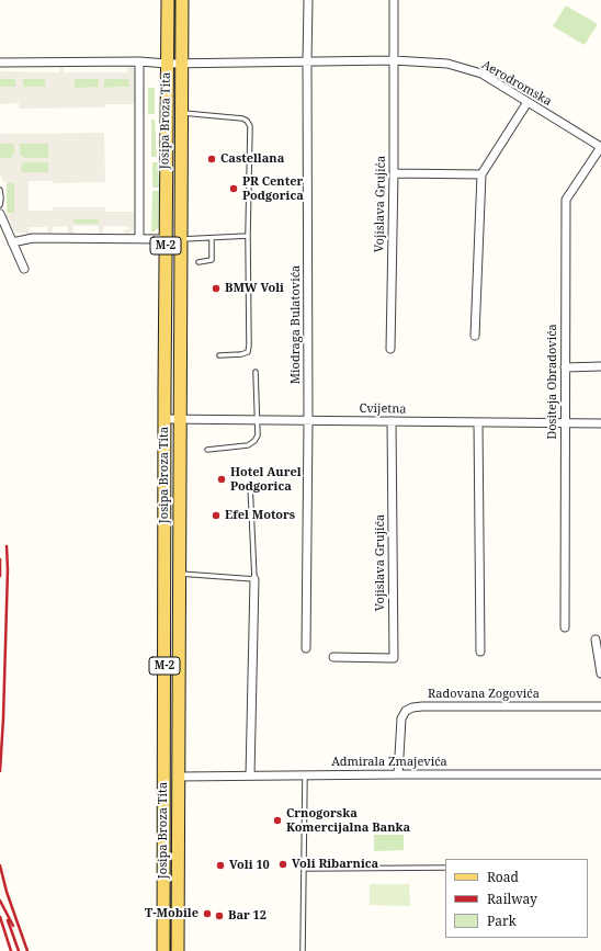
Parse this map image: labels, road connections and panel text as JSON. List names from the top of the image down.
{
  "streets": {
    "main road": ["Josipa Broza Tita", "M-2"],
    "street": [
      "Aerodromska",
      "Vojislava Grujića",
      "Miodraga Bulatovića",
      "Dositeja Obradovića",
      "Cvijetna",
      "Radovana Zogovića",
      "Admirala Zmajevića"
    ]
  },
  "crossings": [
    ["Aerodromska", "Josipa Broza Tita"],
    ["Aerodromska", "Vojislava Grujića"],
    ["Aerodromska", "Miodraga Bulatovića"],
    ["Aerodromska", "Dositeja Obradovića"],
    ["Josipa Broza Tita", "Cvijetna"],
    ["Josipa Broza Tita", "Admirala Zmajevića"],
    ["Vojislava Grujića", "Cvijetna"],
    ["Miodraga Bulatovića", "Cvijetna"],
    ["Dositeja Obradovića", "Cvijetna"],
    ["Radovana Zogovića", "Admirala Zmajevića"]
  ],
  "places": [
    "Castellana",
    "PR Center Podgorica",
    "BMW Voli",
    "Hotel Aurel Podgorica",
    "Efel Motors",
    "Crnogorska Komercijalna Banka",
    "Voli Ribarnica",
    "Voli 10",
    "T-Mobile",
    "Bar 12"
  ],
  "legend": ["Road", "Railway", "Park"]
}
